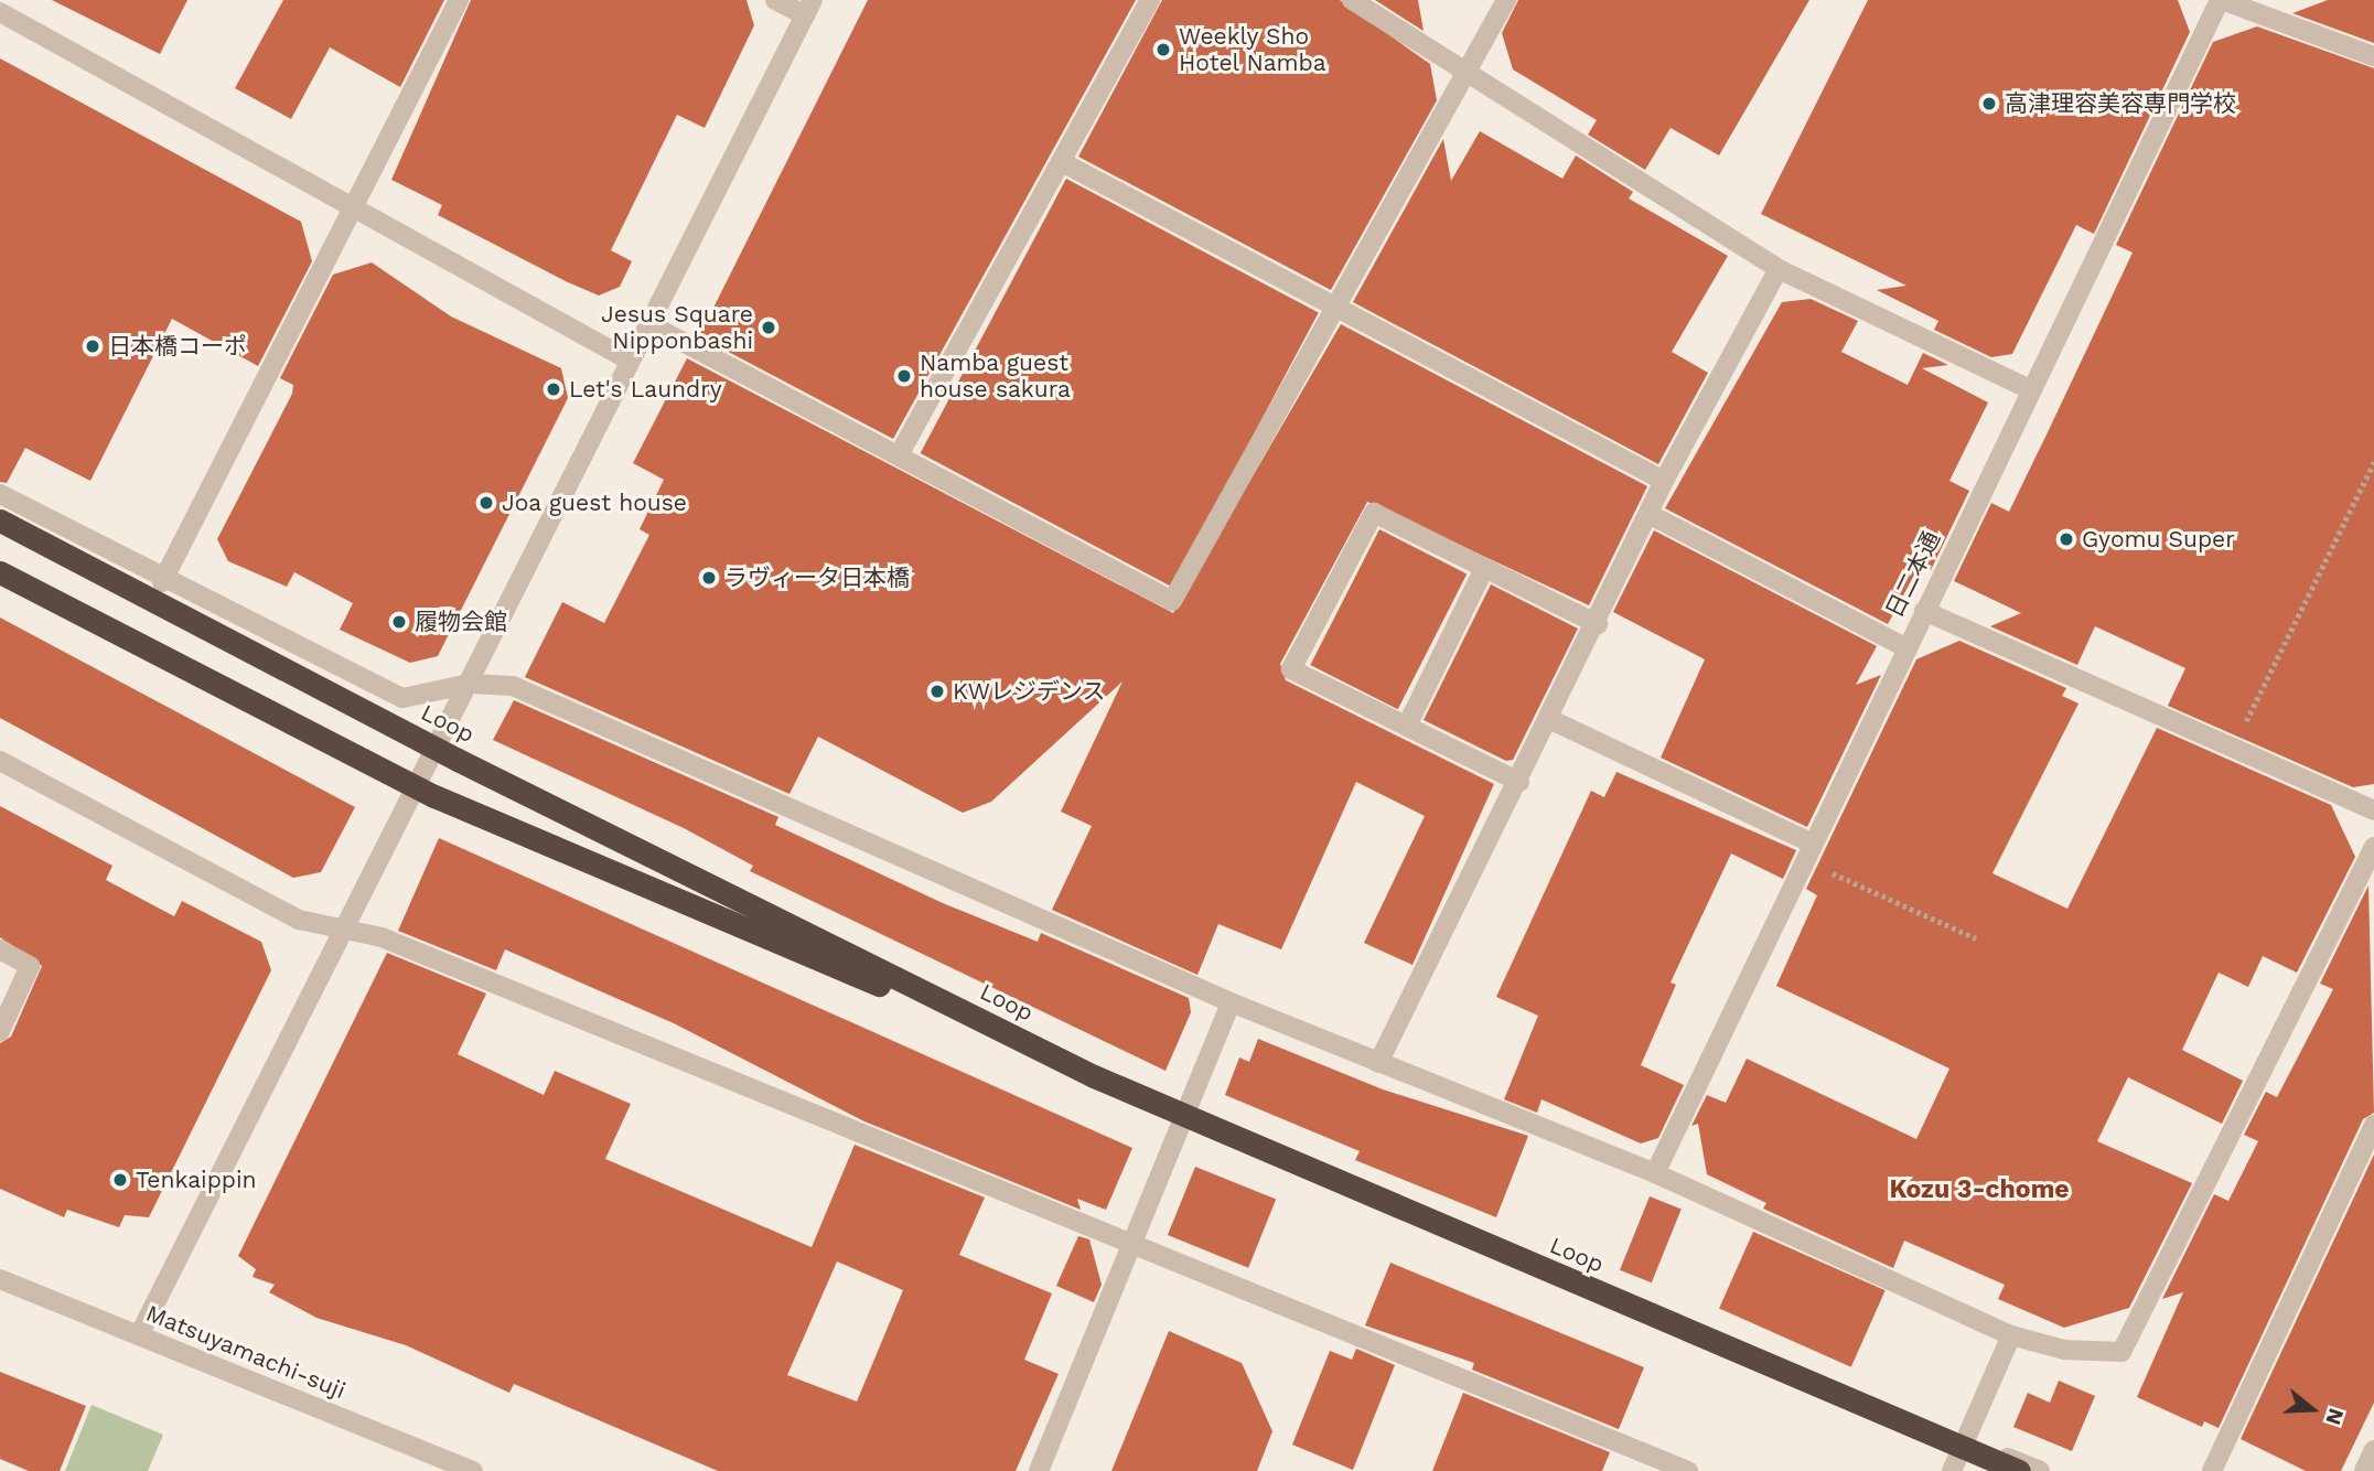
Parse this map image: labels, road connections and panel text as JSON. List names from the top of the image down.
{
  "streets": {
    "highway": ["Loop"],
    "street": ["日二本通", "Matsuyamachi-suji"]
  },
  "districts": ["Kozu 3-chome"],
  "places": [
    "Weekly Sho Hotel Namba",
    "高津理容美容専門学校",
    "Jesus Square Nipponbashi",
    "日本橋コーポ",
    "Namba guest house sakura",
    "Let's Laundry",
    "Joa guest house",
    "Gyomu Super",
    "ラヴィータ日本橋",
    "履物会館",
    "KWレジデンス",
    "Tenkaippin"
  ],
  "north": "right"
}
